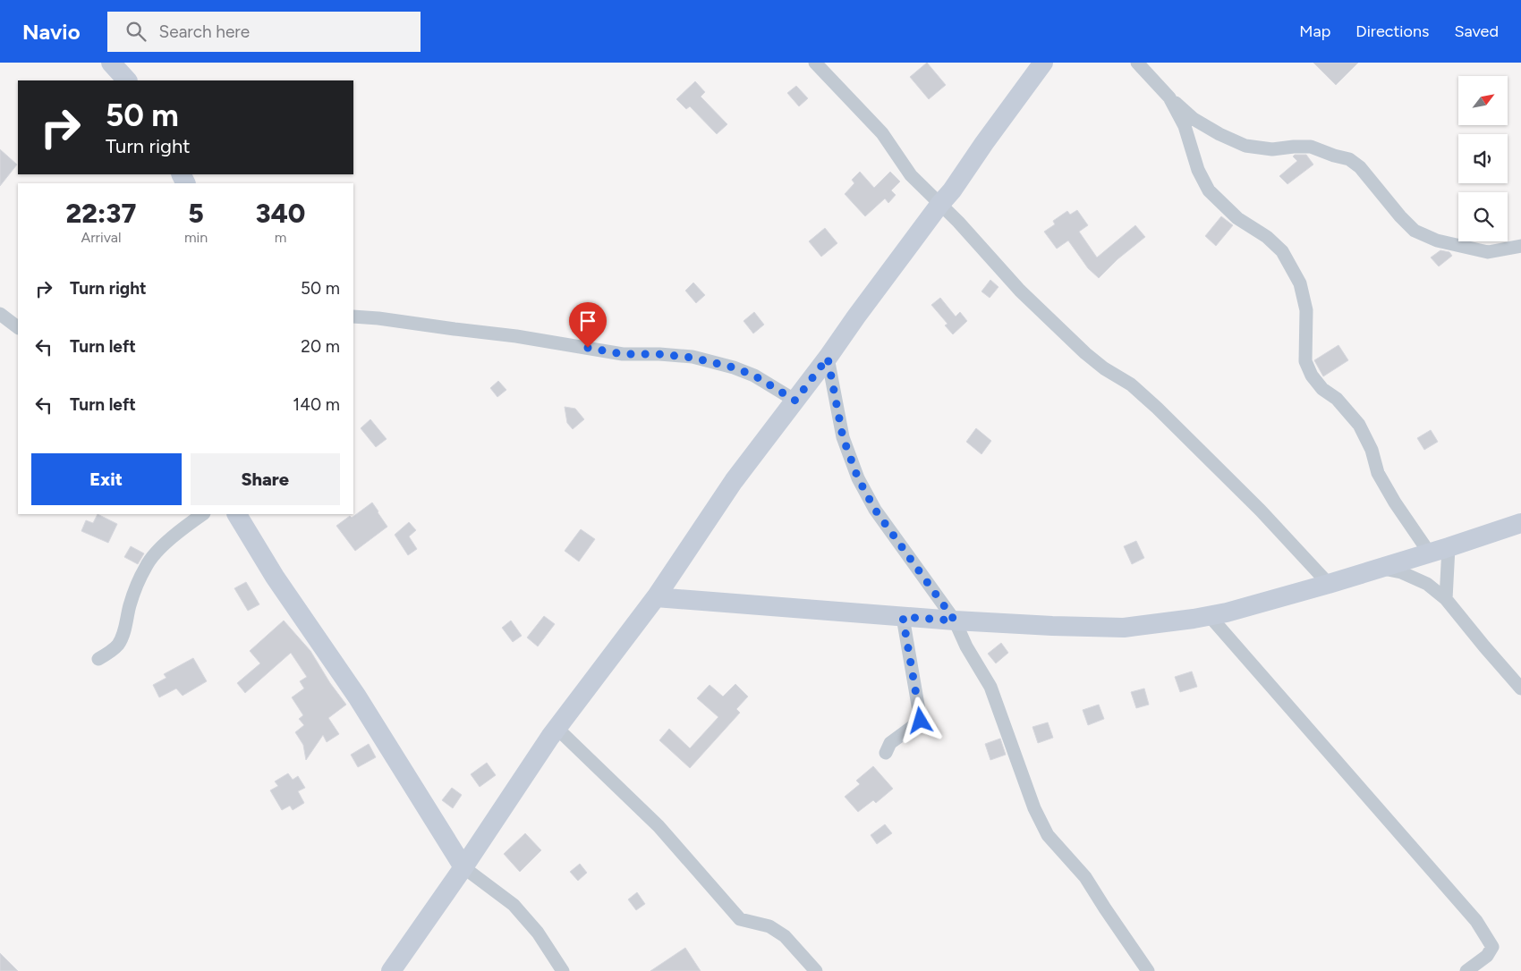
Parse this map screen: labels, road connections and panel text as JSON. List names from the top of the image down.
{
  "north": "top right",
  "page": {
    "header": "Navio",
    "search": "Search here",
    "nav": ["Map", "Directions", "Saved"],
    "turn": ["50 m", "Turn right"],
    "eta": [
      "22:37",
      "Arrival",
      "5",
      "min",
      "340",
      "m"
    ],
    "list": [
      {
        "name": "Turn right",
        "value": "50 m"
      },
      {
        "name": "Turn left",
        "value": "20 m"
      },
      {
        "name": "Turn left",
        "value": "140 m"
      }
    ],
    "buttons": ["Exit", "Share"]
  }
}
